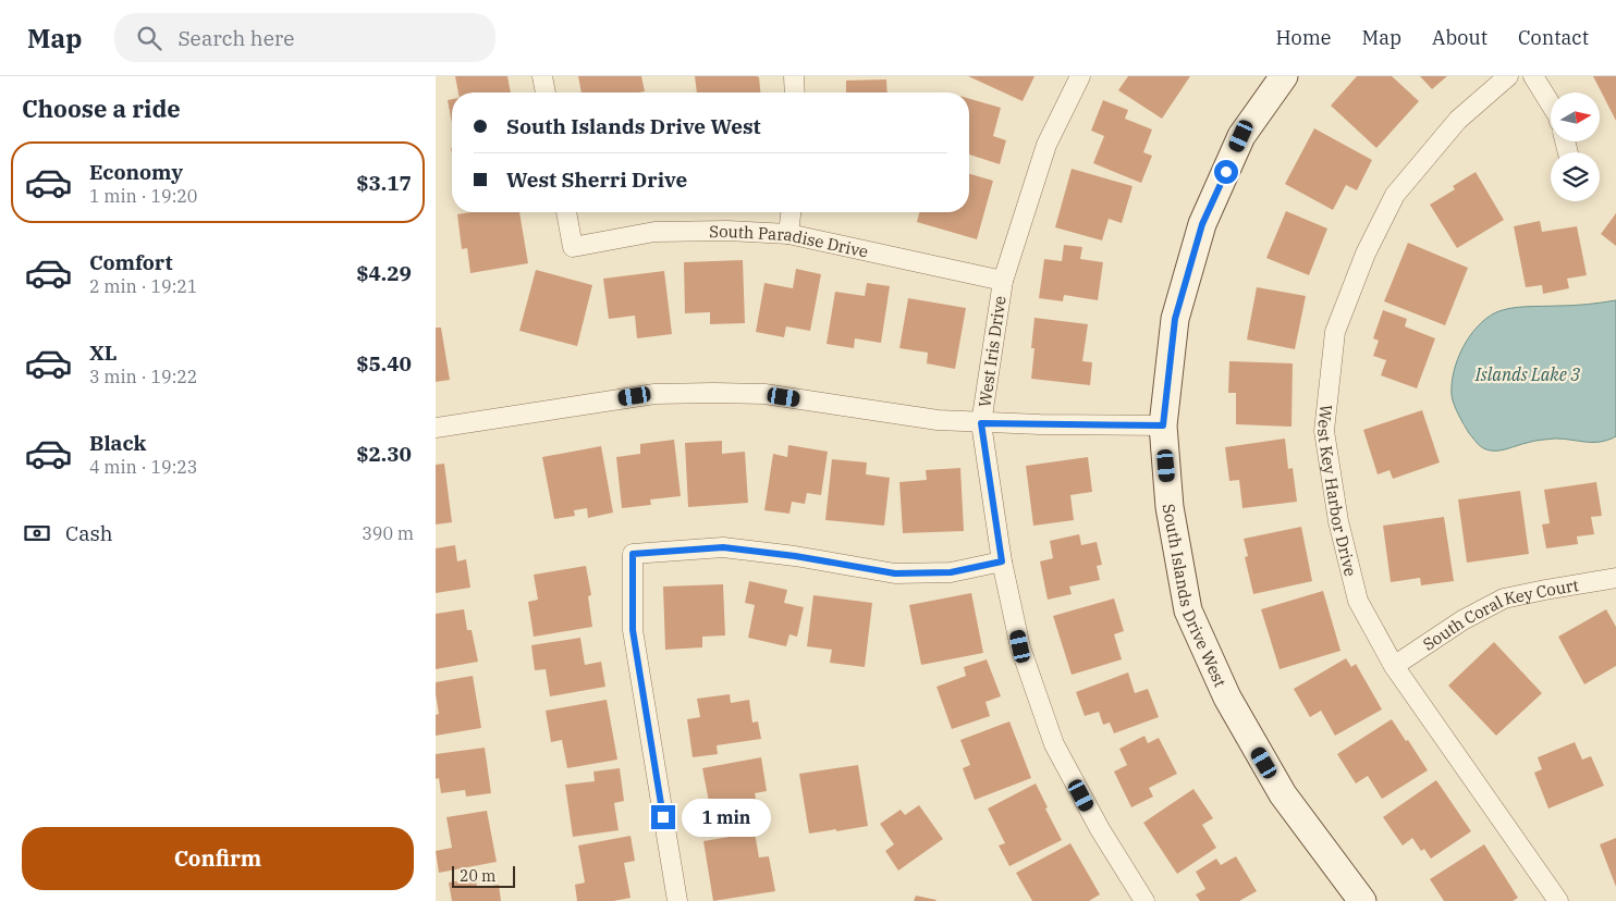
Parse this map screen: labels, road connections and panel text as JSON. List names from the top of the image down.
{
  "streets": {
    "street": [
      "South Paradise Drive",
      "West Iris Drive",
      "West Key Harbor Drive",
      "South Islands Drive West",
      "South Coral Key Court"
    ]
  },
  "crossings": [
    ["South Paradise Drive", "West Iris Drive"],
    ["West Key Harbor Drive", "South Coral Key Court"]
  ],
  "water": ["Islands Lake 3"],
  "scale_bar": "20 m",
  "north": "right",
  "page": {
    "header": "Map",
    "search": "Search here",
    "nav": [
      "Home",
      "Map",
      "About",
      "Contact"
    ],
    "heading": "Choose a ride",
    "banner": ["South Islands Drive West", "West Sherri Drive"],
    "list": [
      {
        "name": "Economy",
        "note": "1 min · 19:20",
        "value": "$3.17"
      },
      {
        "name": "Comfort",
        "note": "2 min · 19:21",
        "value": "$4.29"
      },
      {
        "name": "XL",
        "note": "3 min · 19:22",
        "value": "$5.40"
      },
      {
        "name": "Black",
        "note": "4 min · 19:23",
        "value": "$2.30"
      }
    ],
    "pay": ["Cash", "390 m"],
    "bubble": "1 min",
    "buttons": "Confirm",
    "scale": "20 m"
  }
}
